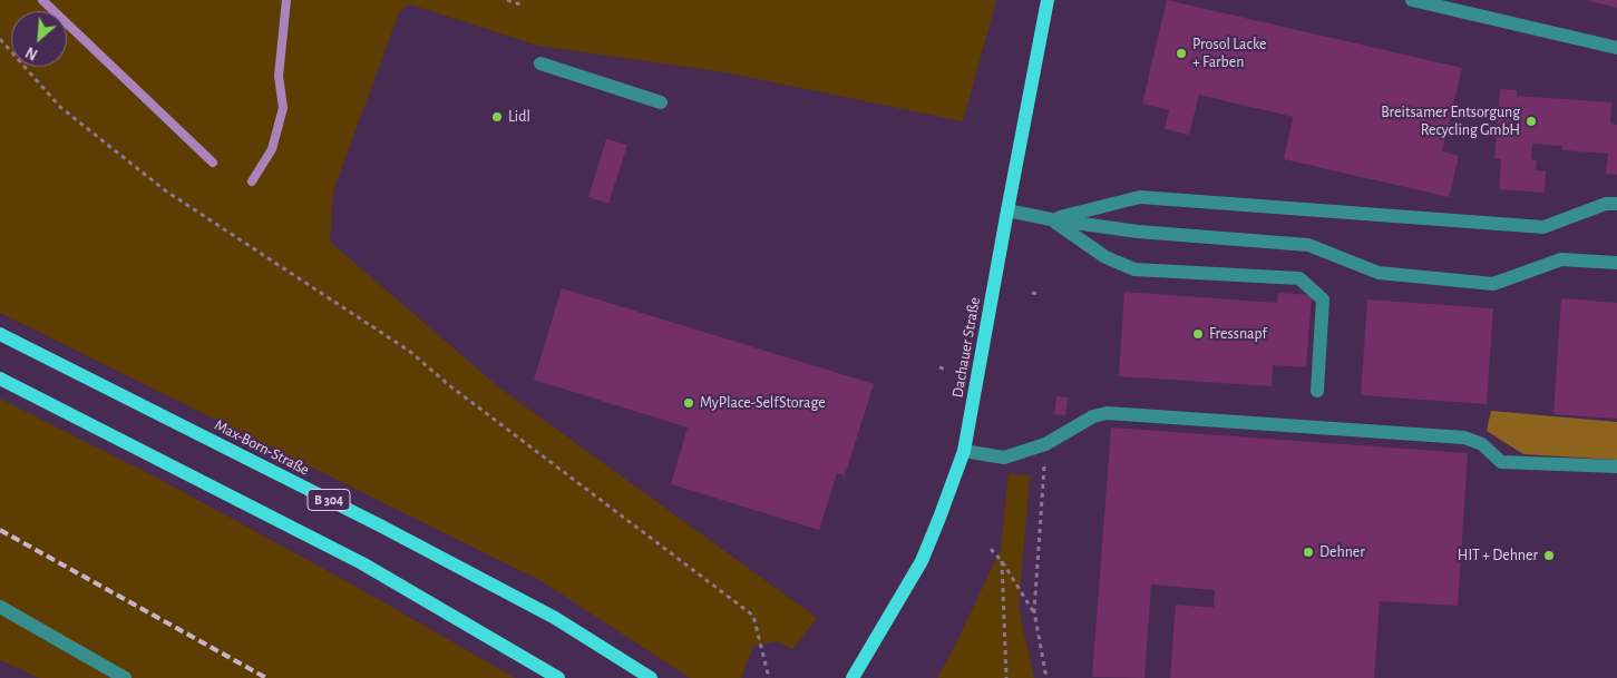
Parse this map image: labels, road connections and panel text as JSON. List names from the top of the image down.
{
  "streets": {
    "main road": ["Dachauer Straße", "Max-Born-Straße", "B 304"]
  },
  "places": [
    "Prosol Lacke + Farben",
    "Lidl",
    "Breitsamer Entsorgung Recycling GmbH",
    "Fressnapf",
    "MyPlace-SelfStorage",
    "Dehner",
    "HIT + Dehner"
  ],
  "north": "bottom left"
}
